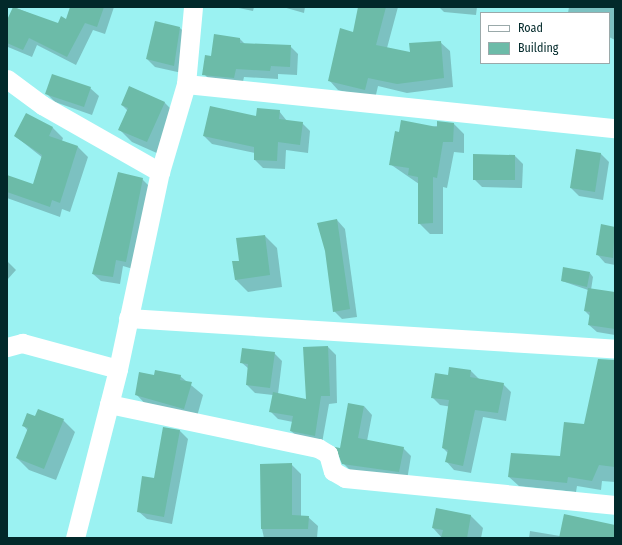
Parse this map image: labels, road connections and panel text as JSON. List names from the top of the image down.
{
  "legend": ["Road", "Building"]
}
